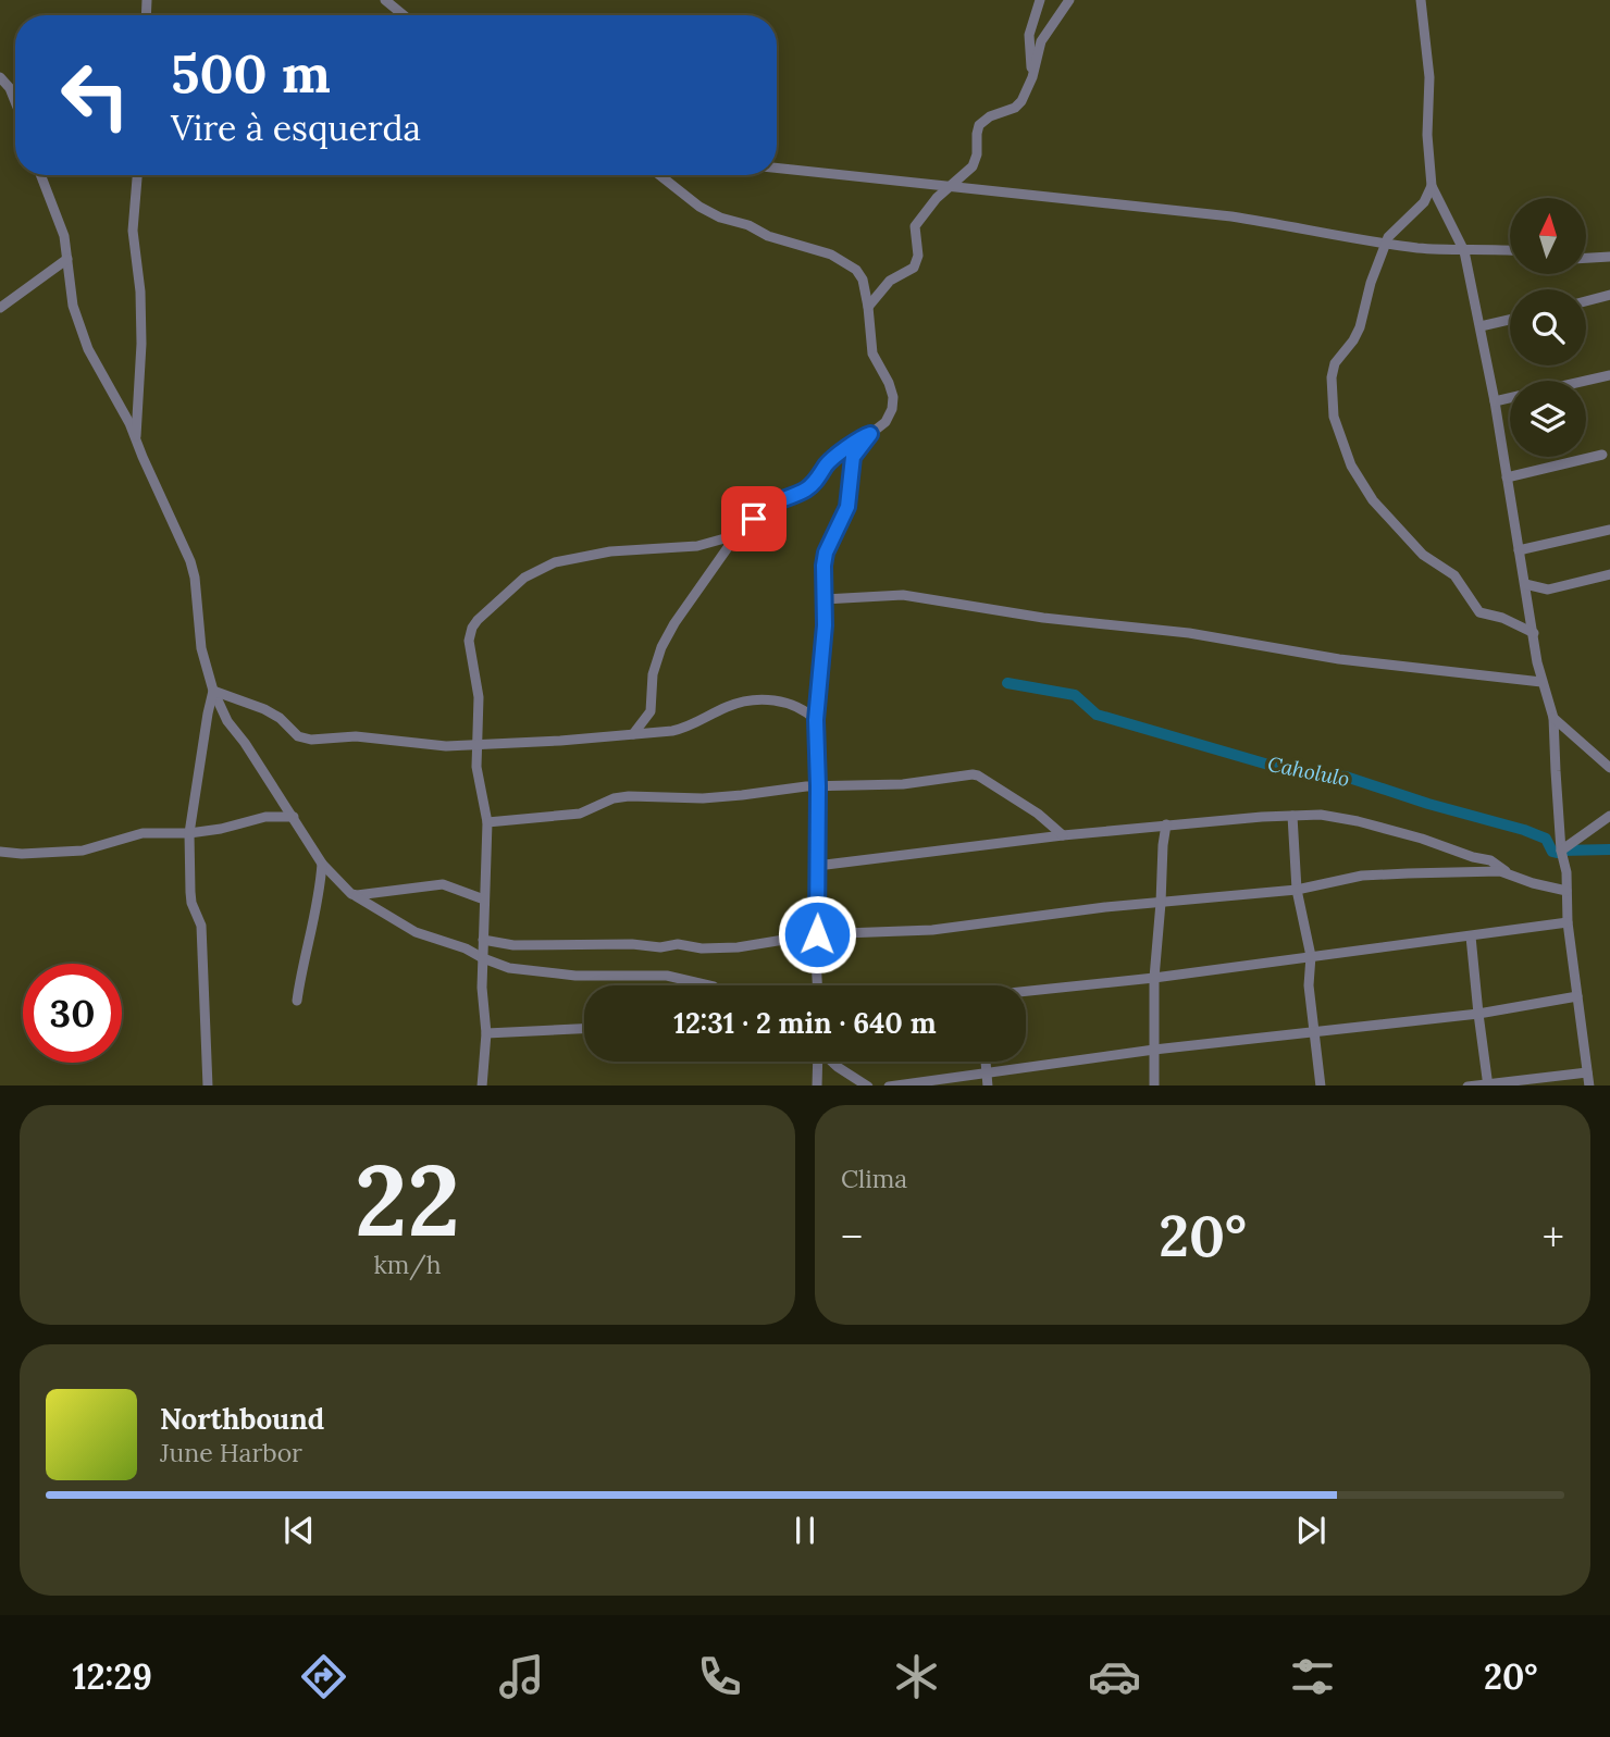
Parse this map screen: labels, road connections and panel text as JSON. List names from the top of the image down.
{
  "water": ["Caholulo"],
  "north": "top",
  "page": {
    "turn": ["500 m", "Vire à esquerda"],
    "limit": "30",
    "trip": "12:31 · 2 min · 640 m",
    "tile": [
      ["22", "km/h"],
      "Clima"
    ],
    "heat": ["−", "20°", "+"],
    "song": ["Northbound", "June Harbor"],
    "tabs": ["12:29", "20°"]
  }
}
